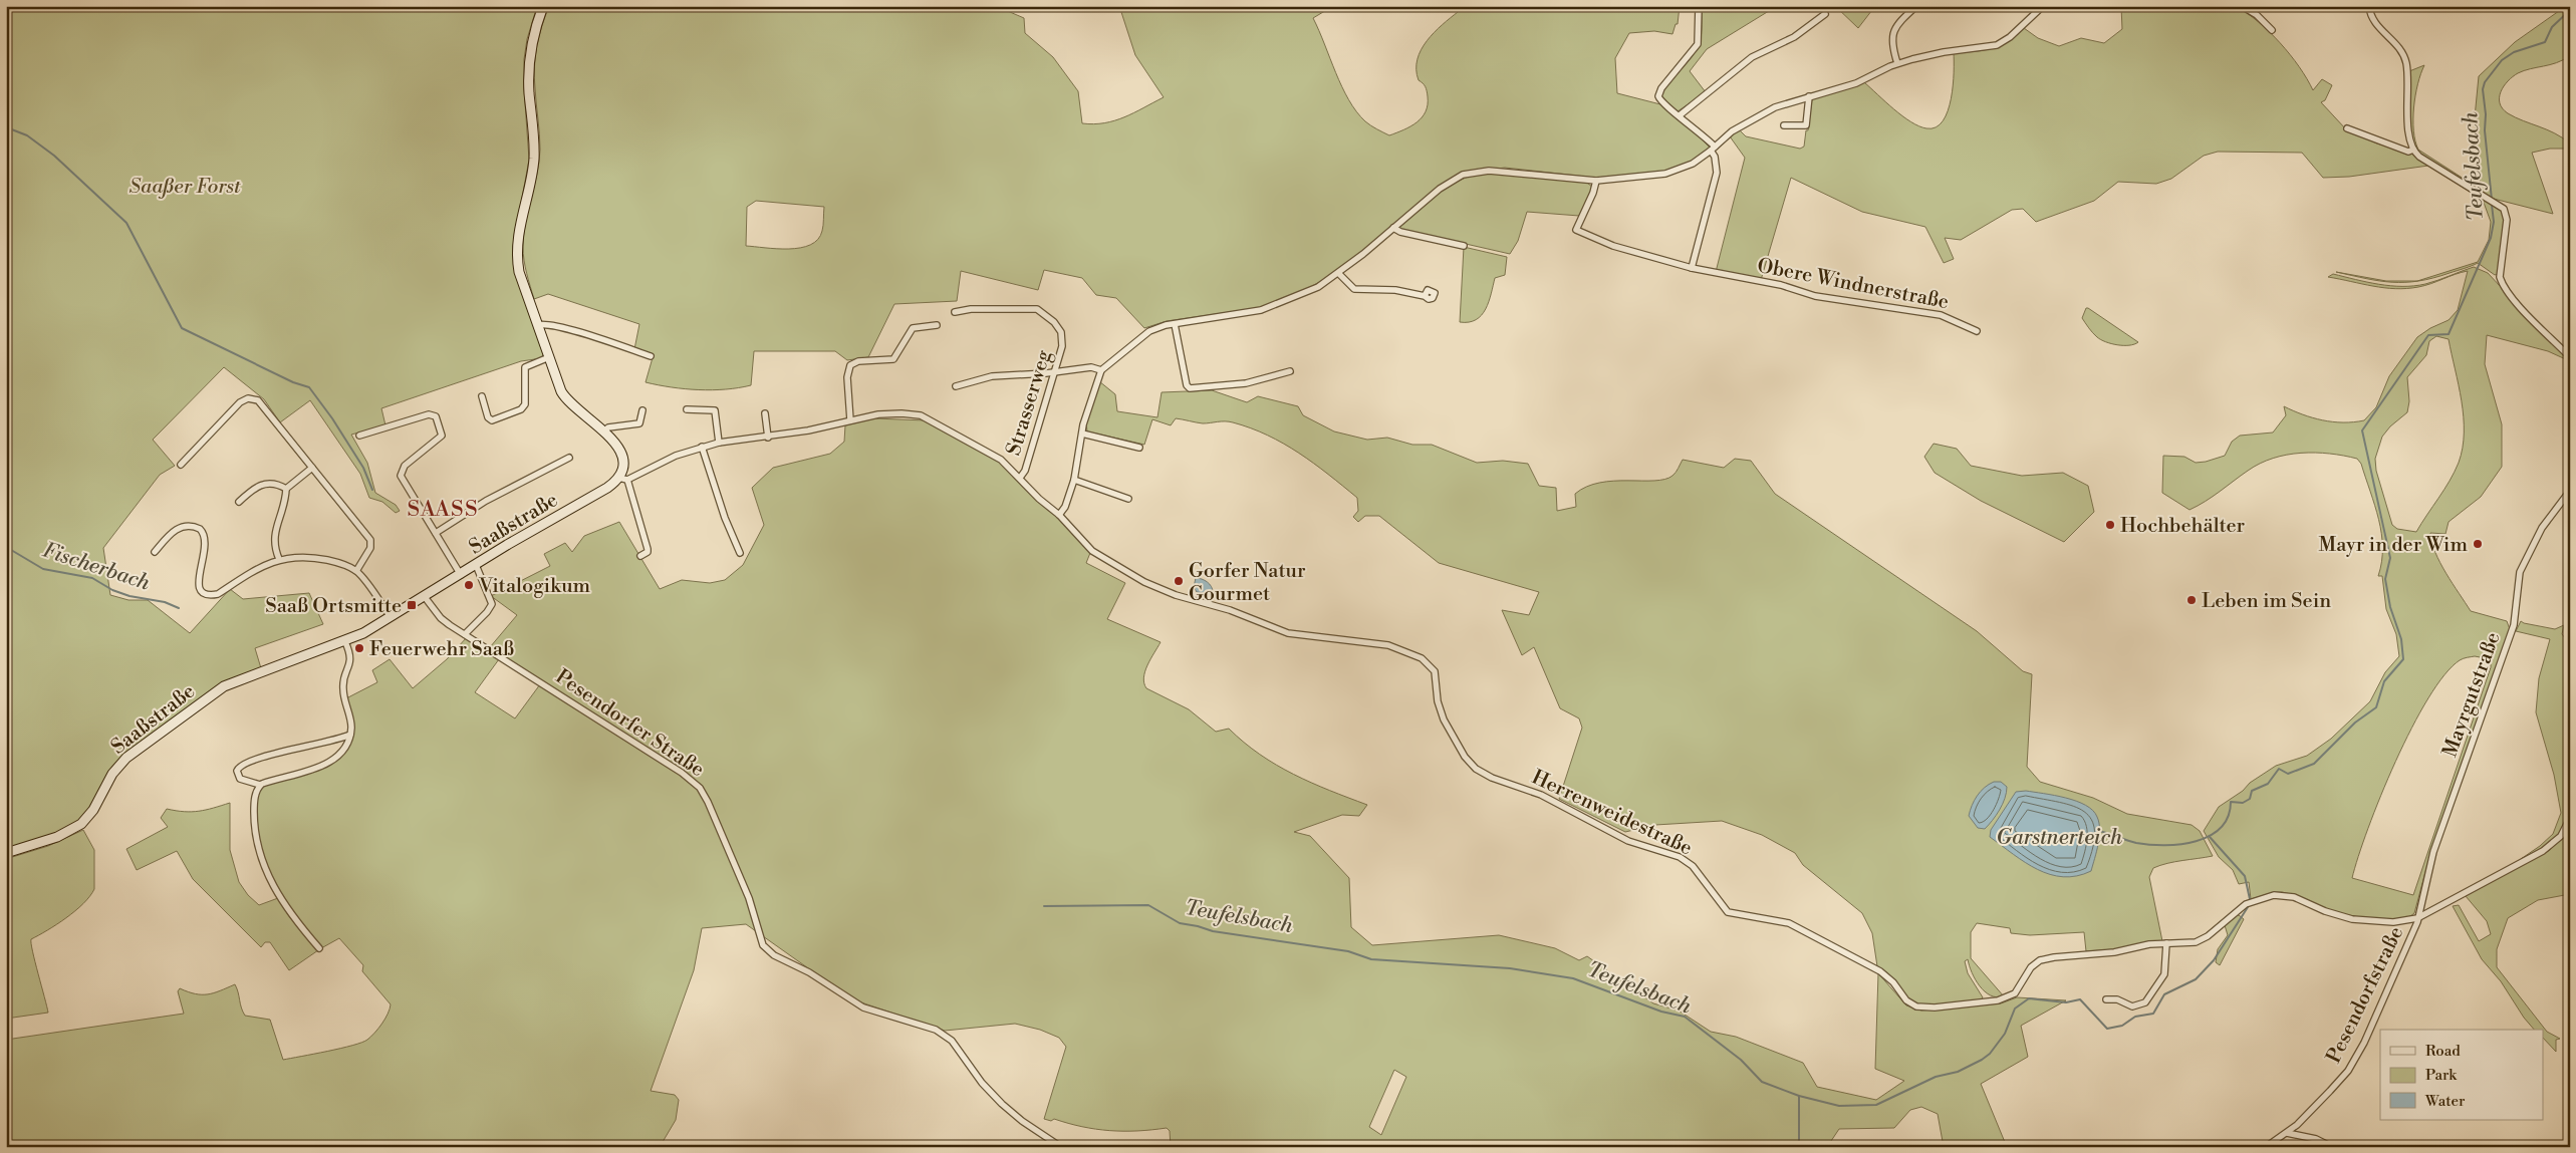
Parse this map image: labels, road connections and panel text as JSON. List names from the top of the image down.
{
  "streets": {
    "street": [
      "Obere Windnerstraße",
      "Strasserweg",
      "Saaßstraße",
      "Mayrgutstraße",
      "Pesendorfer Straße",
      "Herrenweidestraße",
      "Pesendorfstraße"
    ]
  },
  "crossings": [
    ["Strasserweg", "Herrenweidestraße"],
    ["Saaßstraße", "Pesendorfer Straße"],
    ["Mayrgutstraße", "Herrenweidestraße"],
    ["Mayrgutstraße", "Pesendorfstraße"],
    ["Herrenweidestraße", "Pesendorfstraße"]
  ],
  "districts": ["SAASS"],
  "water": ["Teufelsbach", "Fischerbach", "Garstnerteich"],
  "parks": ["Saaßer Forst"],
  "places": {
    "other": [
      "Hochbehälter",
      "Mayr in der Wim",
      "Gorfer Natur Gourmet",
      "Vitalogikum",
      "Leben im Sein",
      "Feuerwehr Saaß"
    ],
    "transit": ["Saaß Ortsmitte"]
  },
  "legend": ["Road", "Park", "Water"]
}
